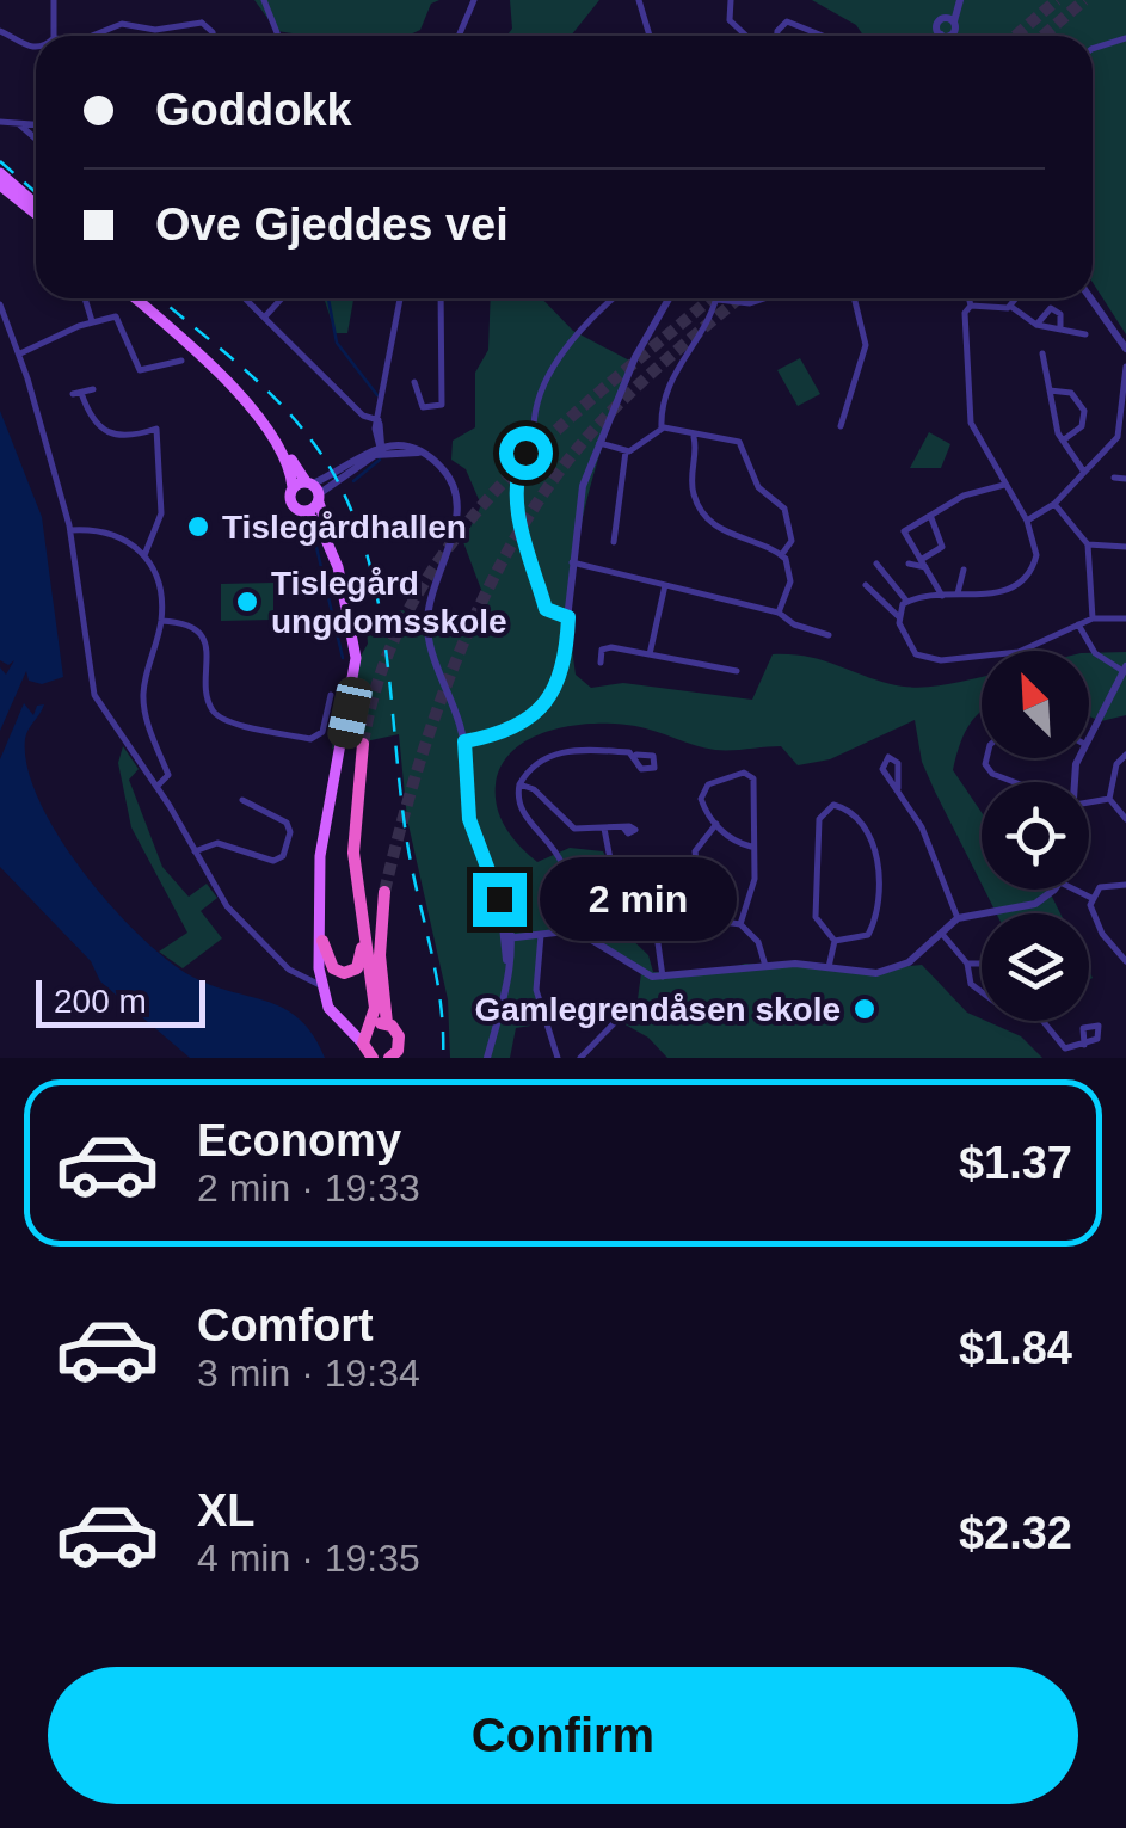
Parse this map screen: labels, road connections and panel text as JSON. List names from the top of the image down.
{
  "places": ["Tislegårdhallen", "Tislegård ungdomsskole", "Gamlegrendåsen skole"],
  "scale_bar": "200 m",
  "north": "top left",
  "page": {
    "banner": ["Goddokk", "Ove Gjeddes vei"],
    "bubble": "2 min",
    "scale": "200 m",
    "list": [
      {
        "name": "Economy",
        "note": "2 min · 19:33",
        "value": "$1.37"
      },
      {
        "name": "Comfort",
        "note": "3 min · 19:34",
        "value": "$1.84"
      },
      {
        "name": "XL",
        "note": "4 min · 19:35",
        "value": "$2.32"
      }
    ],
    "buttons": "Confirm"
  }
}
